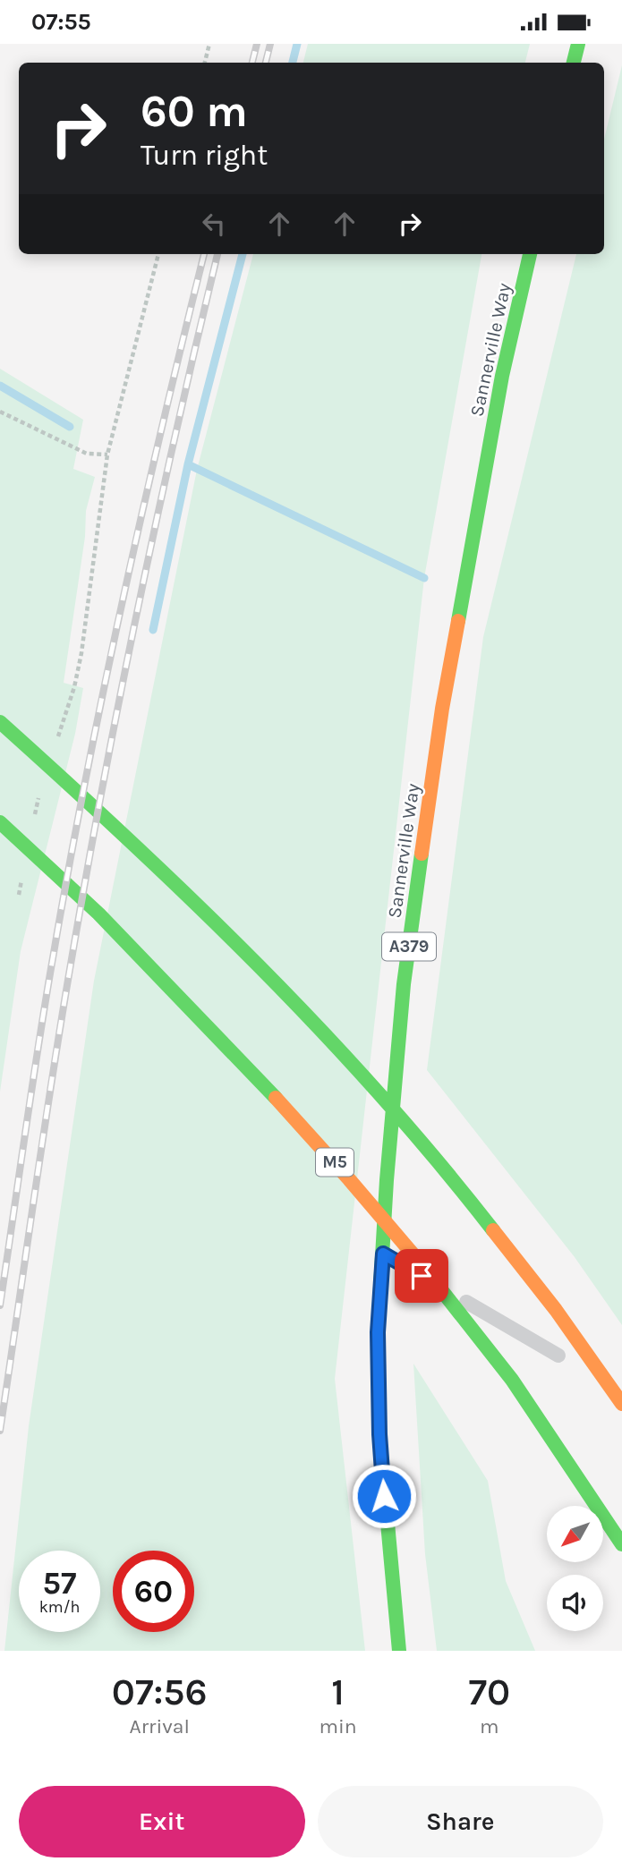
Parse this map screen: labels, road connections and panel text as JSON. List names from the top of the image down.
{
  "streets": {
    "main road": ["Sannerville Way", "A379", "M5"]
  },
  "north": "bottom left",
  "page": {
    "status": "07:55",
    "turn": ["60 m", "Turn right"],
    "speed": "57 km/h",
    "limit": "60",
    "eta": [
      "07:56",
      "Arrival",
      "1",
      "min",
      "70",
      "m"
    ],
    "buttons": ["Exit", "Share"]
  }
}
